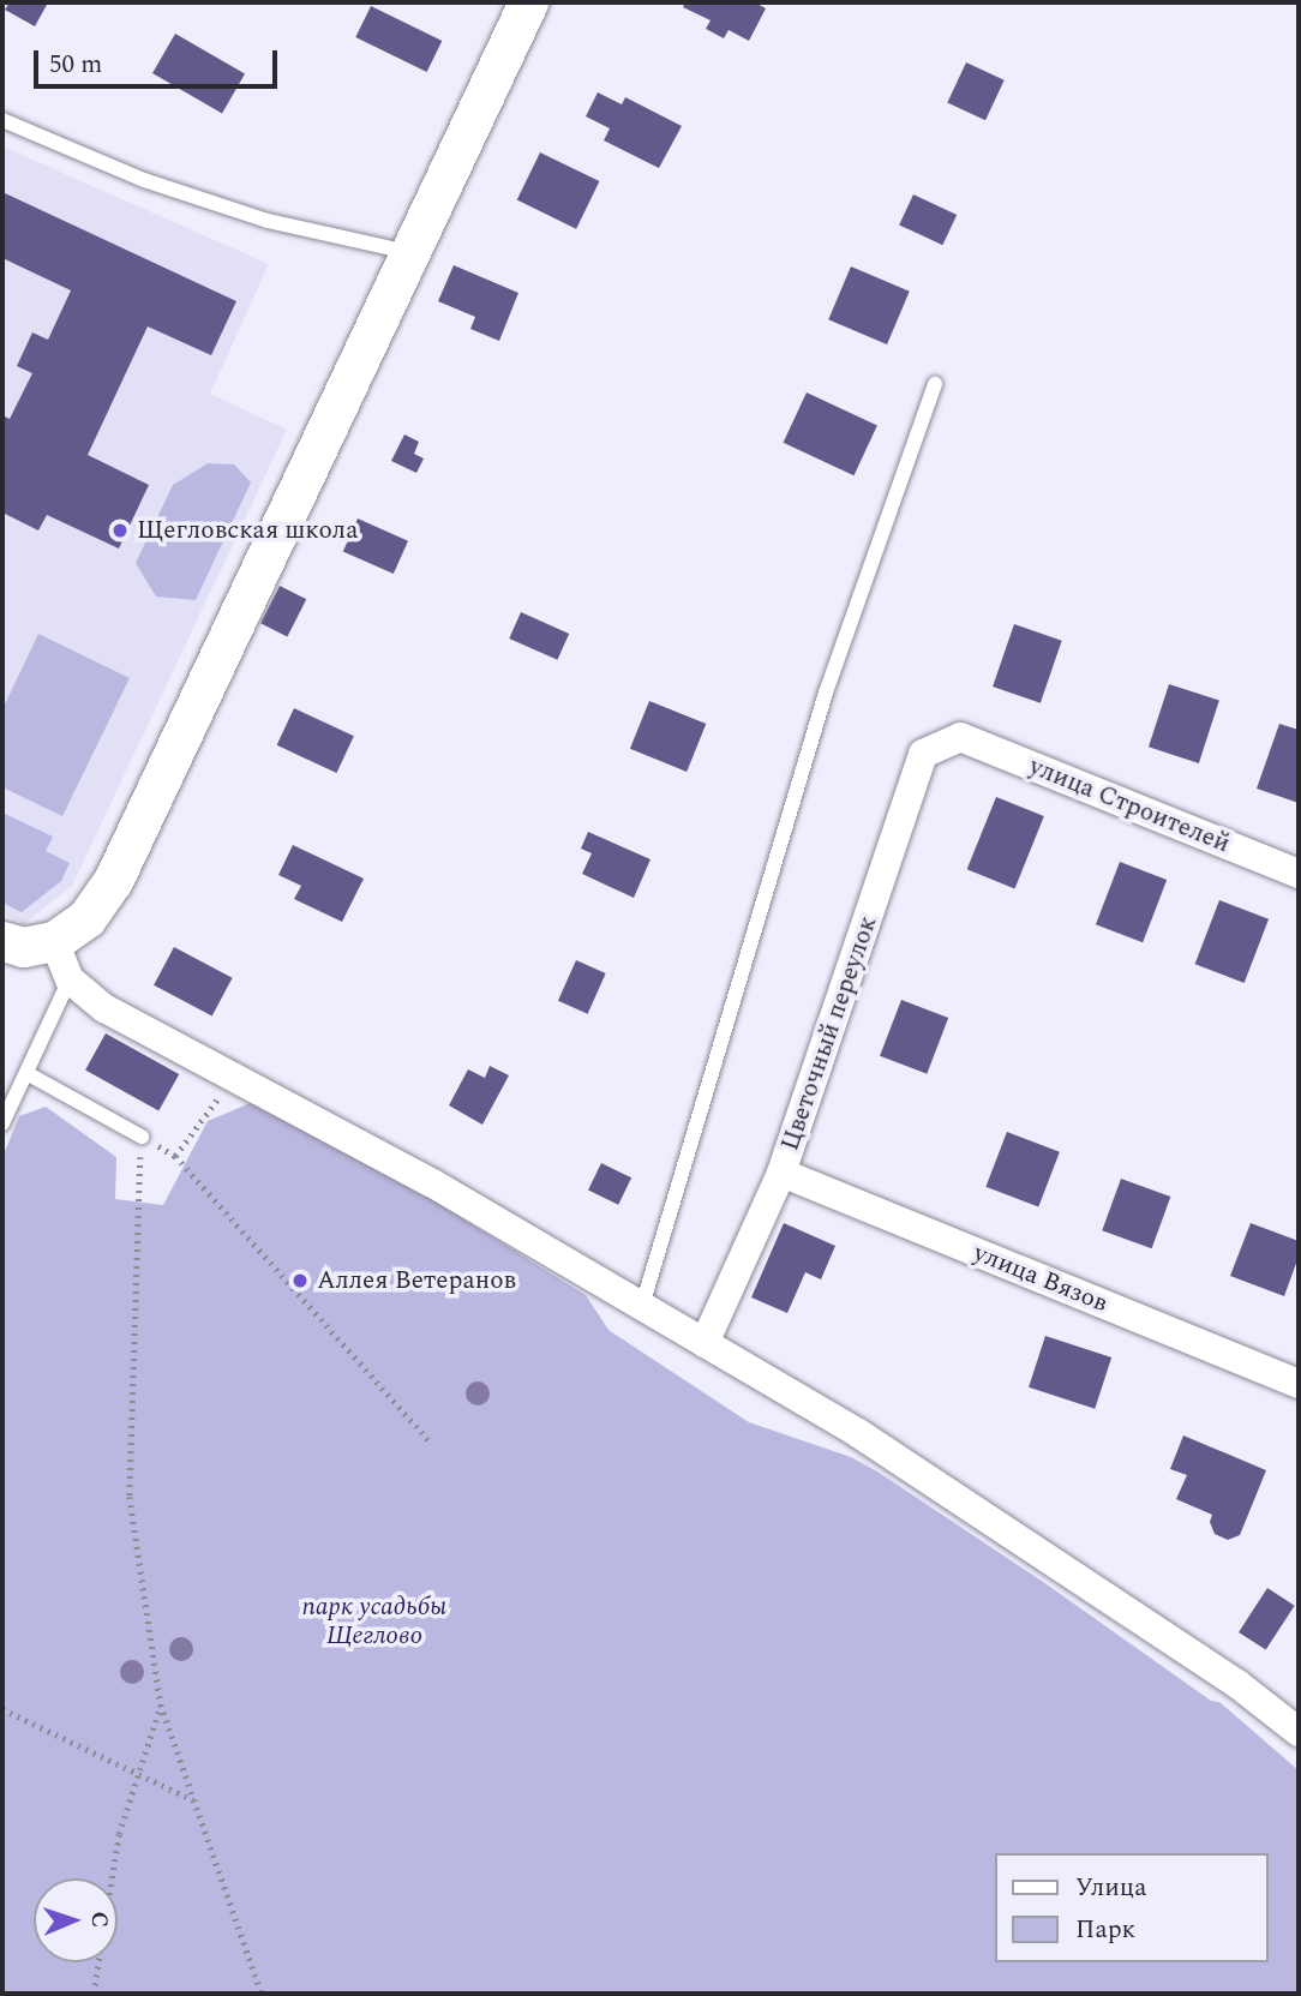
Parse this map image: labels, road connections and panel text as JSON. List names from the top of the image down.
{
  "streets": {
    "street": ["улица Строителей", "Цветочный переулок", "улица Вязов"]
  },
  "crossings": [
    ["улица Строителей", "Цветочный переулок"],
    ["Цветочный переулок", "улица Вязов"]
  ],
  "parks": ["парк усадьбы Щеглово"],
  "places": ["Щегловская школа", "Аллея Ветеранов"],
  "legend": ["Улица", "Парк"],
  "scale_bar": "50 m",
  "north": "right"
}
